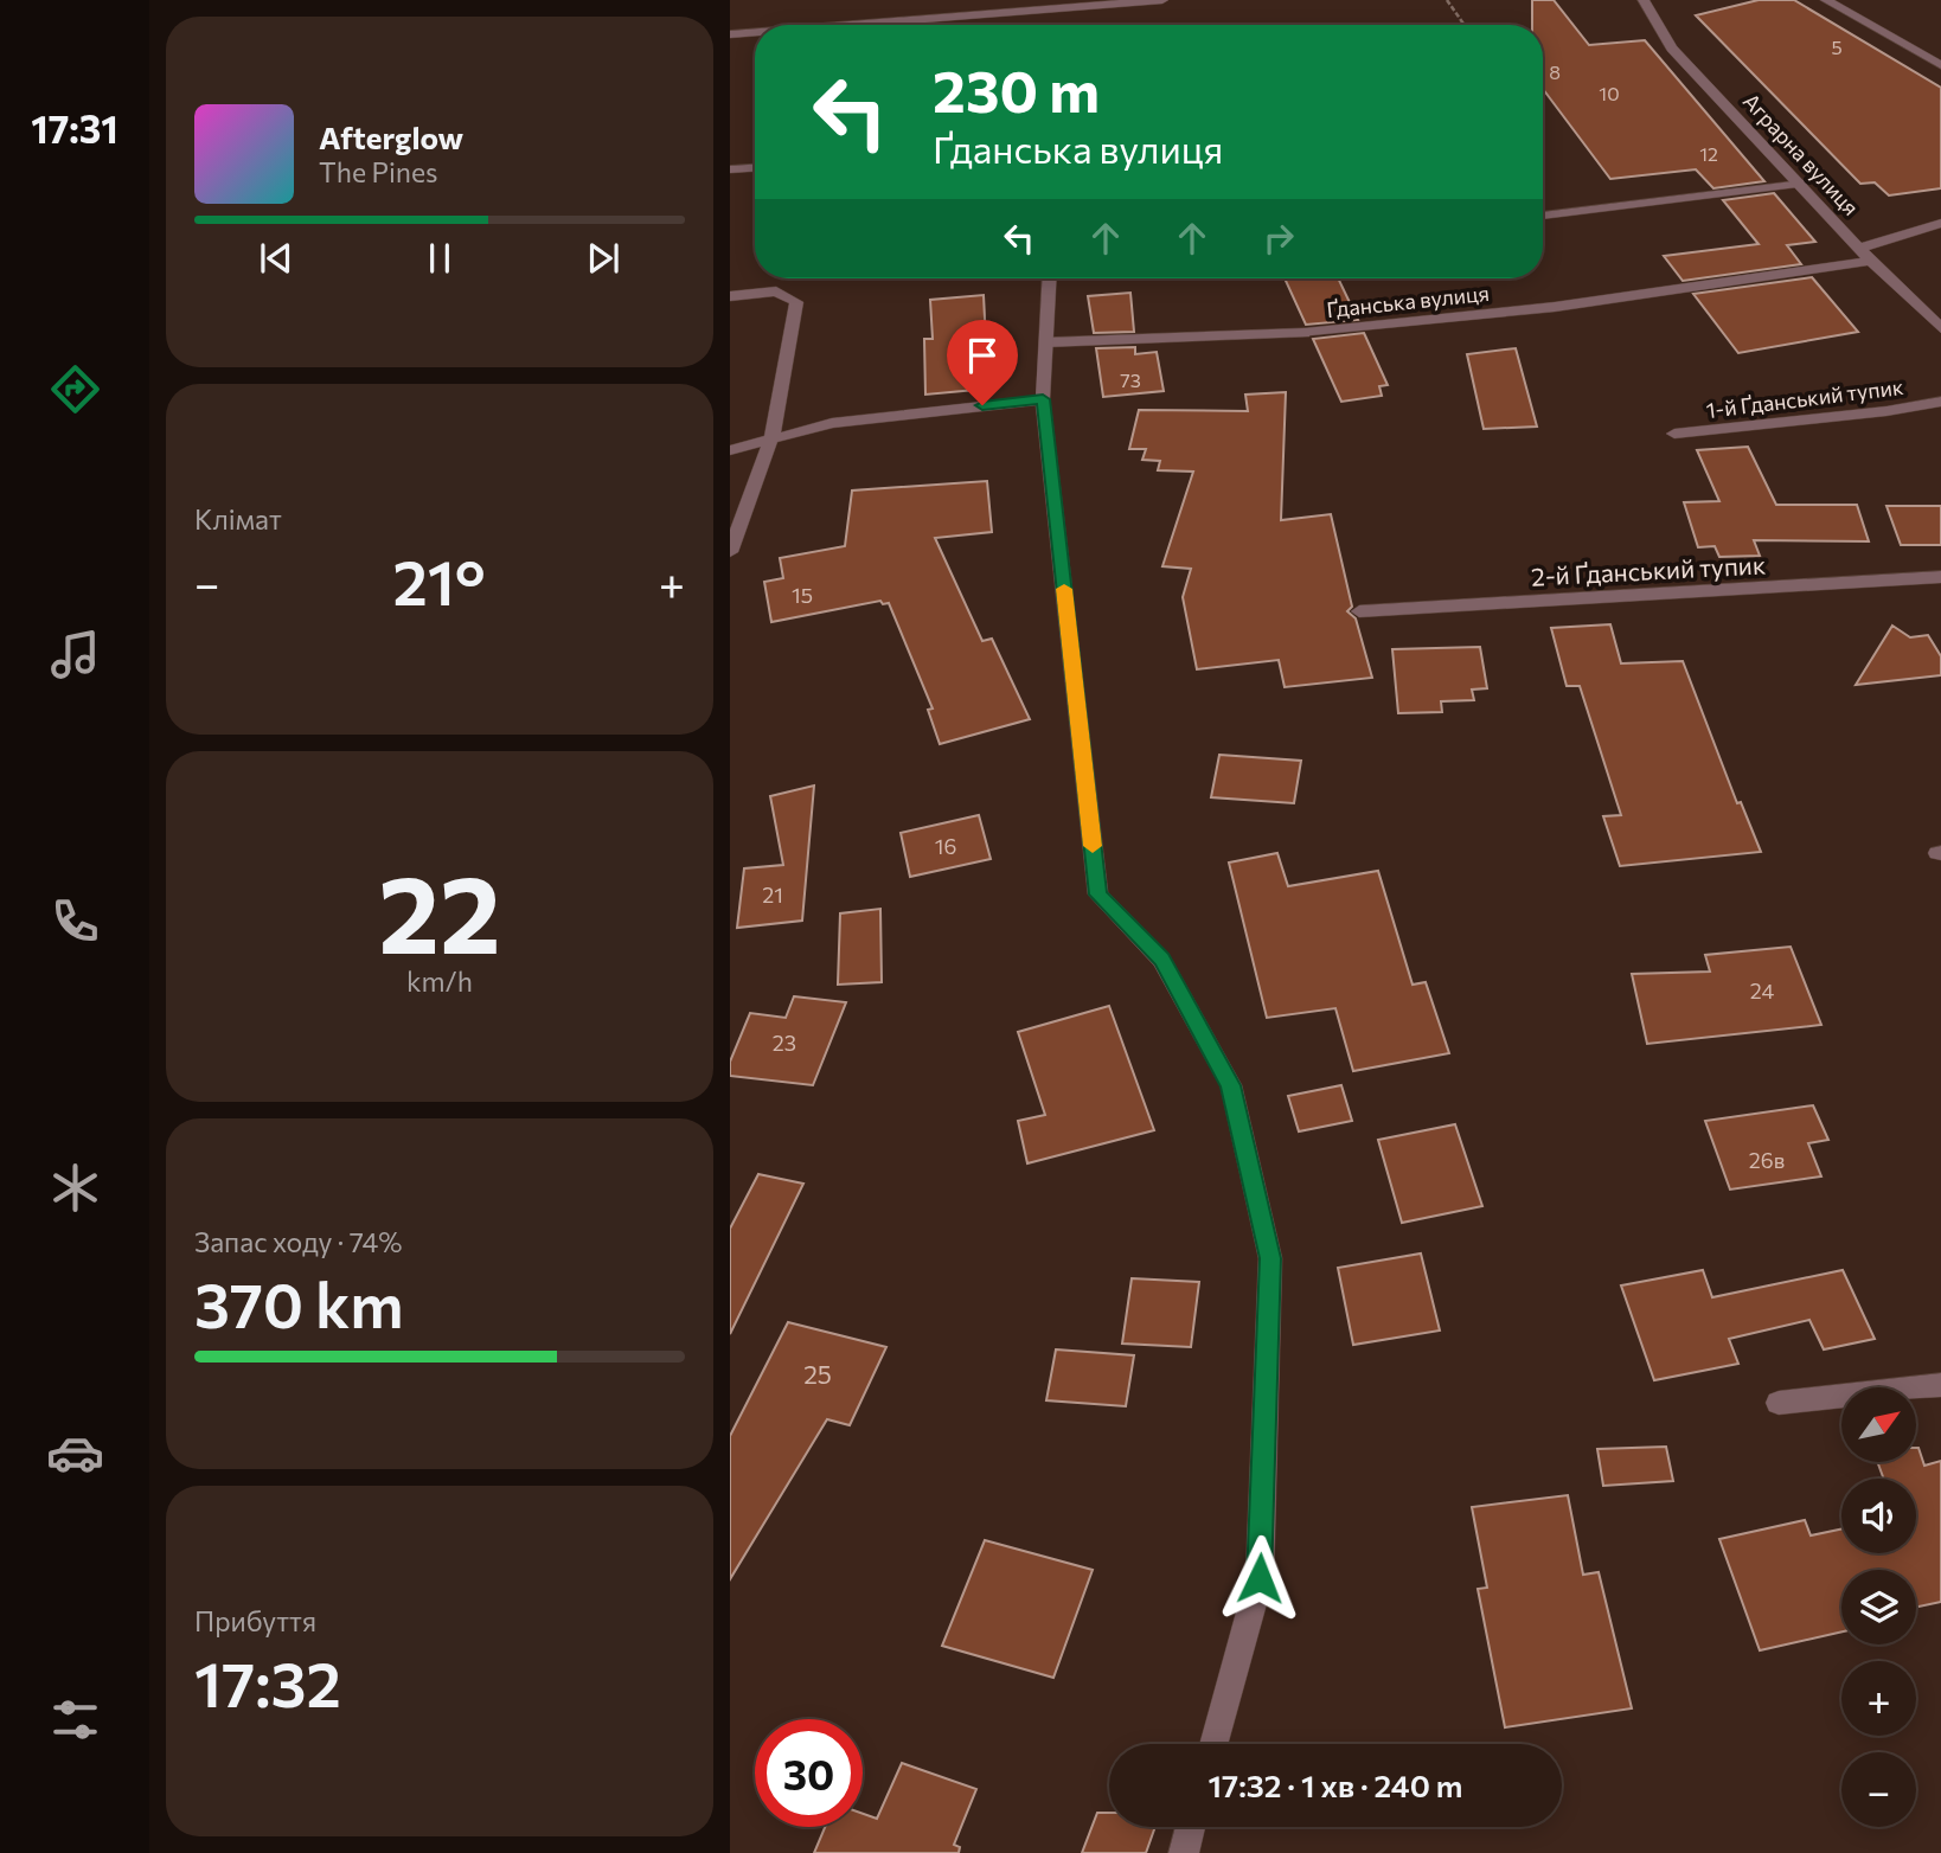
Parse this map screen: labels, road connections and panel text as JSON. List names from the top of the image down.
{
  "streets": {
    "street": [
      "Аграрна вулиця",
      "Ґданська вулиця",
      "1-й Ґданський тупик",
      "2-й Ґданський тупик"
    ]
  },
  "crossings": [
    ["Аграрна вулиця", "Ґданська вулиця"]
  ],
  "house_numbers": [
    "5",
    "8",
    "10",
    "12",
    "73",
    "15",
    "16",
    "21",
    "24",
    "23",
    "26в",
    "25"
  ],
  "north": "top right",
  "page": {
    "tabs": "17:31",
    "turn": ["230 m", "Ґданська вулиця"],
    "song": ["Afterglow", "The Pines"],
    "tile": [
      "Клімат",
      ["22", "km/h"],
      ["Запас ходу · 74%", "370 km"],
      ["Прибуття", "17:32"]
    ],
    "heat": ["−", "21°", "+"],
    "map_buttons": ["+", "−"],
    "limit": "30",
    "trip": "17:32 · 1 хв · 240 m"
  }
}
